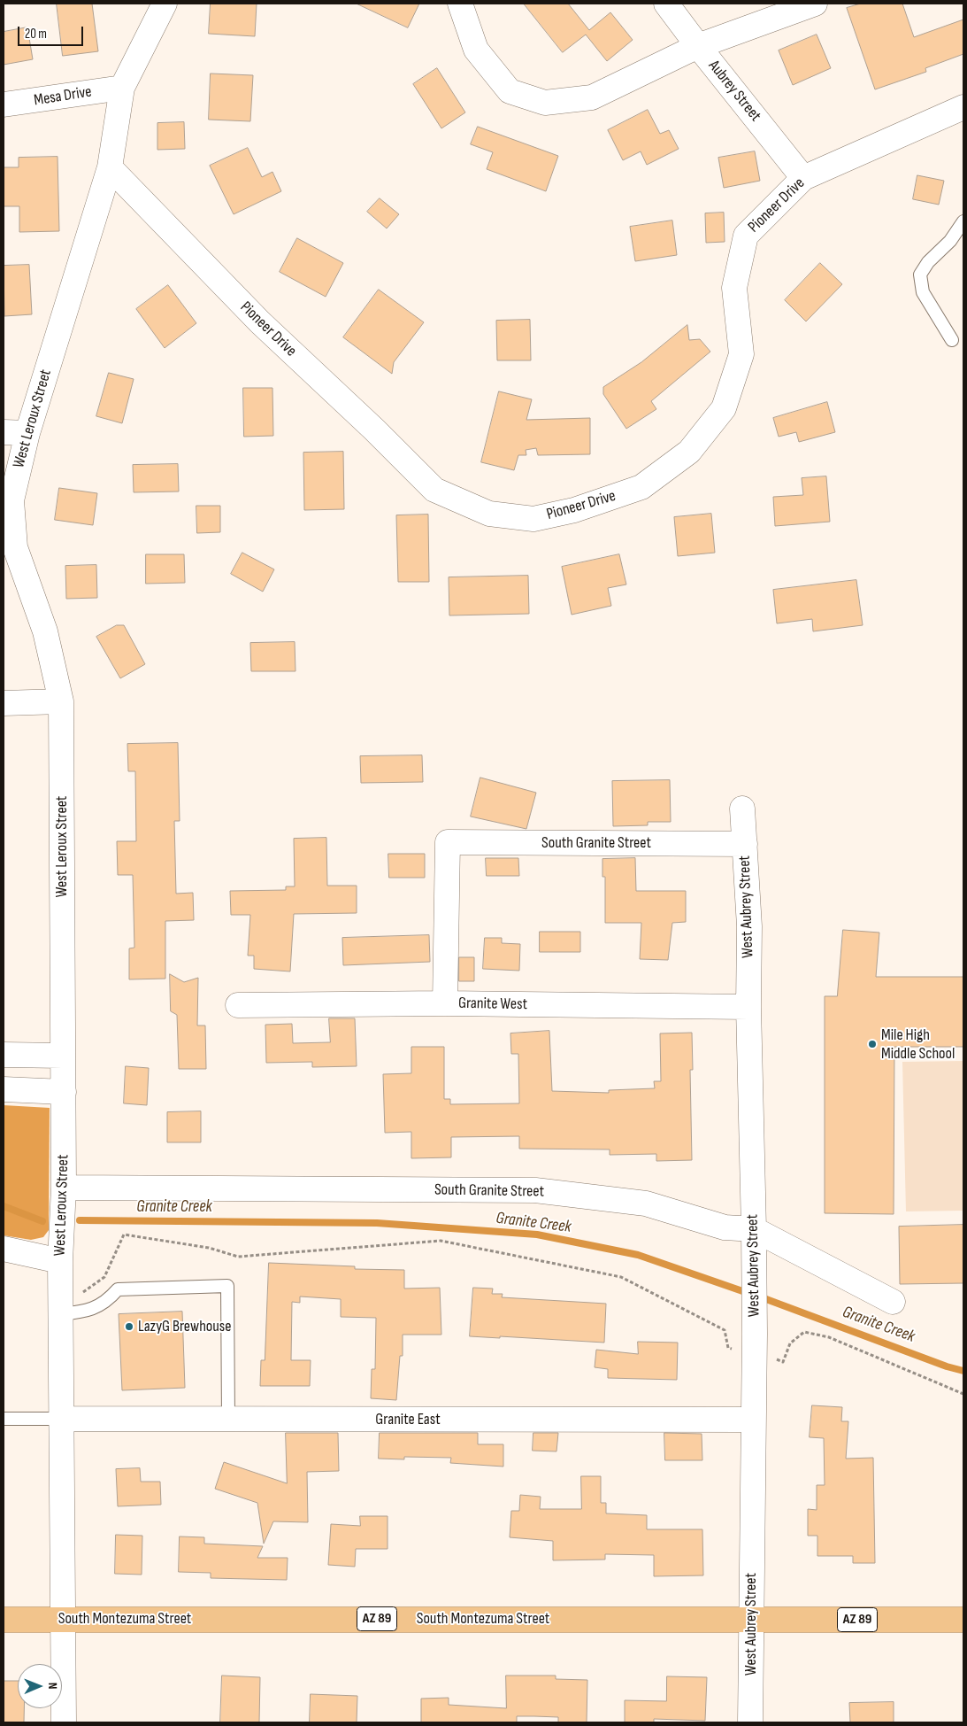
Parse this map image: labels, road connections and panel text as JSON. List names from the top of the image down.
{
  "streets": {
    "main road": ["South Montezuma Street", "AZ 89"],
    "street": [
      "Aubrey Street",
      "Mesa Drive",
      "Pioneer Drive",
      "West Leroux Street",
      "South Granite Street",
      "West Aubrey Street",
      "Granite West",
      "Granite East"
    ]
  },
  "crossings": [
    ["Aubrey Street", "Pioneer Drive"],
    ["Mesa Drive", "West Leroux Street"],
    ["Pioneer Drive", "West Leroux Street"],
    ["West Leroux Street", "South Granite Street"],
    ["West Leroux Street", "Granite East"],
    ["West Leroux Street", "South Montezuma Street"],
    ["South Granite Street", "West Aubrey Street"],
    ["South Granite Street", "Granite West"],
    ["West Aubrey Street", "Granite West"],
    ["West Aubrey Street", "Granite East"],
    ["West Aubrey Street", "South Montezuma Street"]
  ],
  "water": ["Granite Creek"],
  "places": ["Mile High Middle School", "LazyG Brewhouse"],
  "scale_bar": "20 m",
  "north": "right"
}
